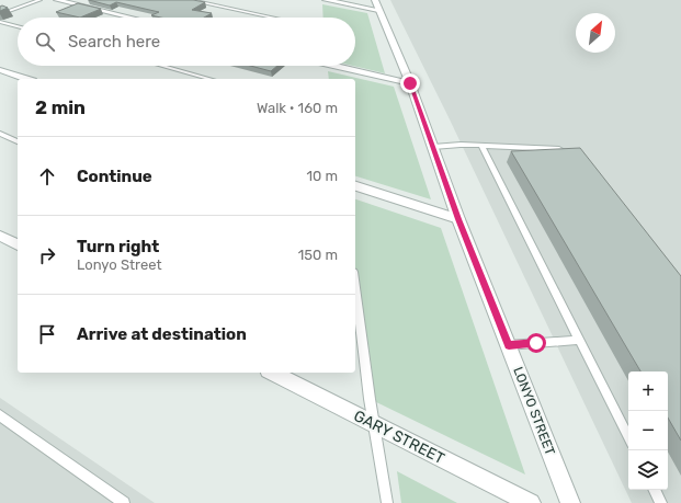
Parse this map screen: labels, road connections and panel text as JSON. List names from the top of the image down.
{
  "streets": {
    "street": ["LONYO STREET", "GARY STREET"]
  },
  "north": "top right",
  "page": {
    "search": "Search here",
    "heading": ["2 min", "Walk · 160 m"],
    "list": [
      ["Continue", "10 m"],
      ["Turn right", "Lonyo Street", "150 m"],
      "Arrive at destination"
    ],
    "map_buttons": ["+", "−"]
  }
}
